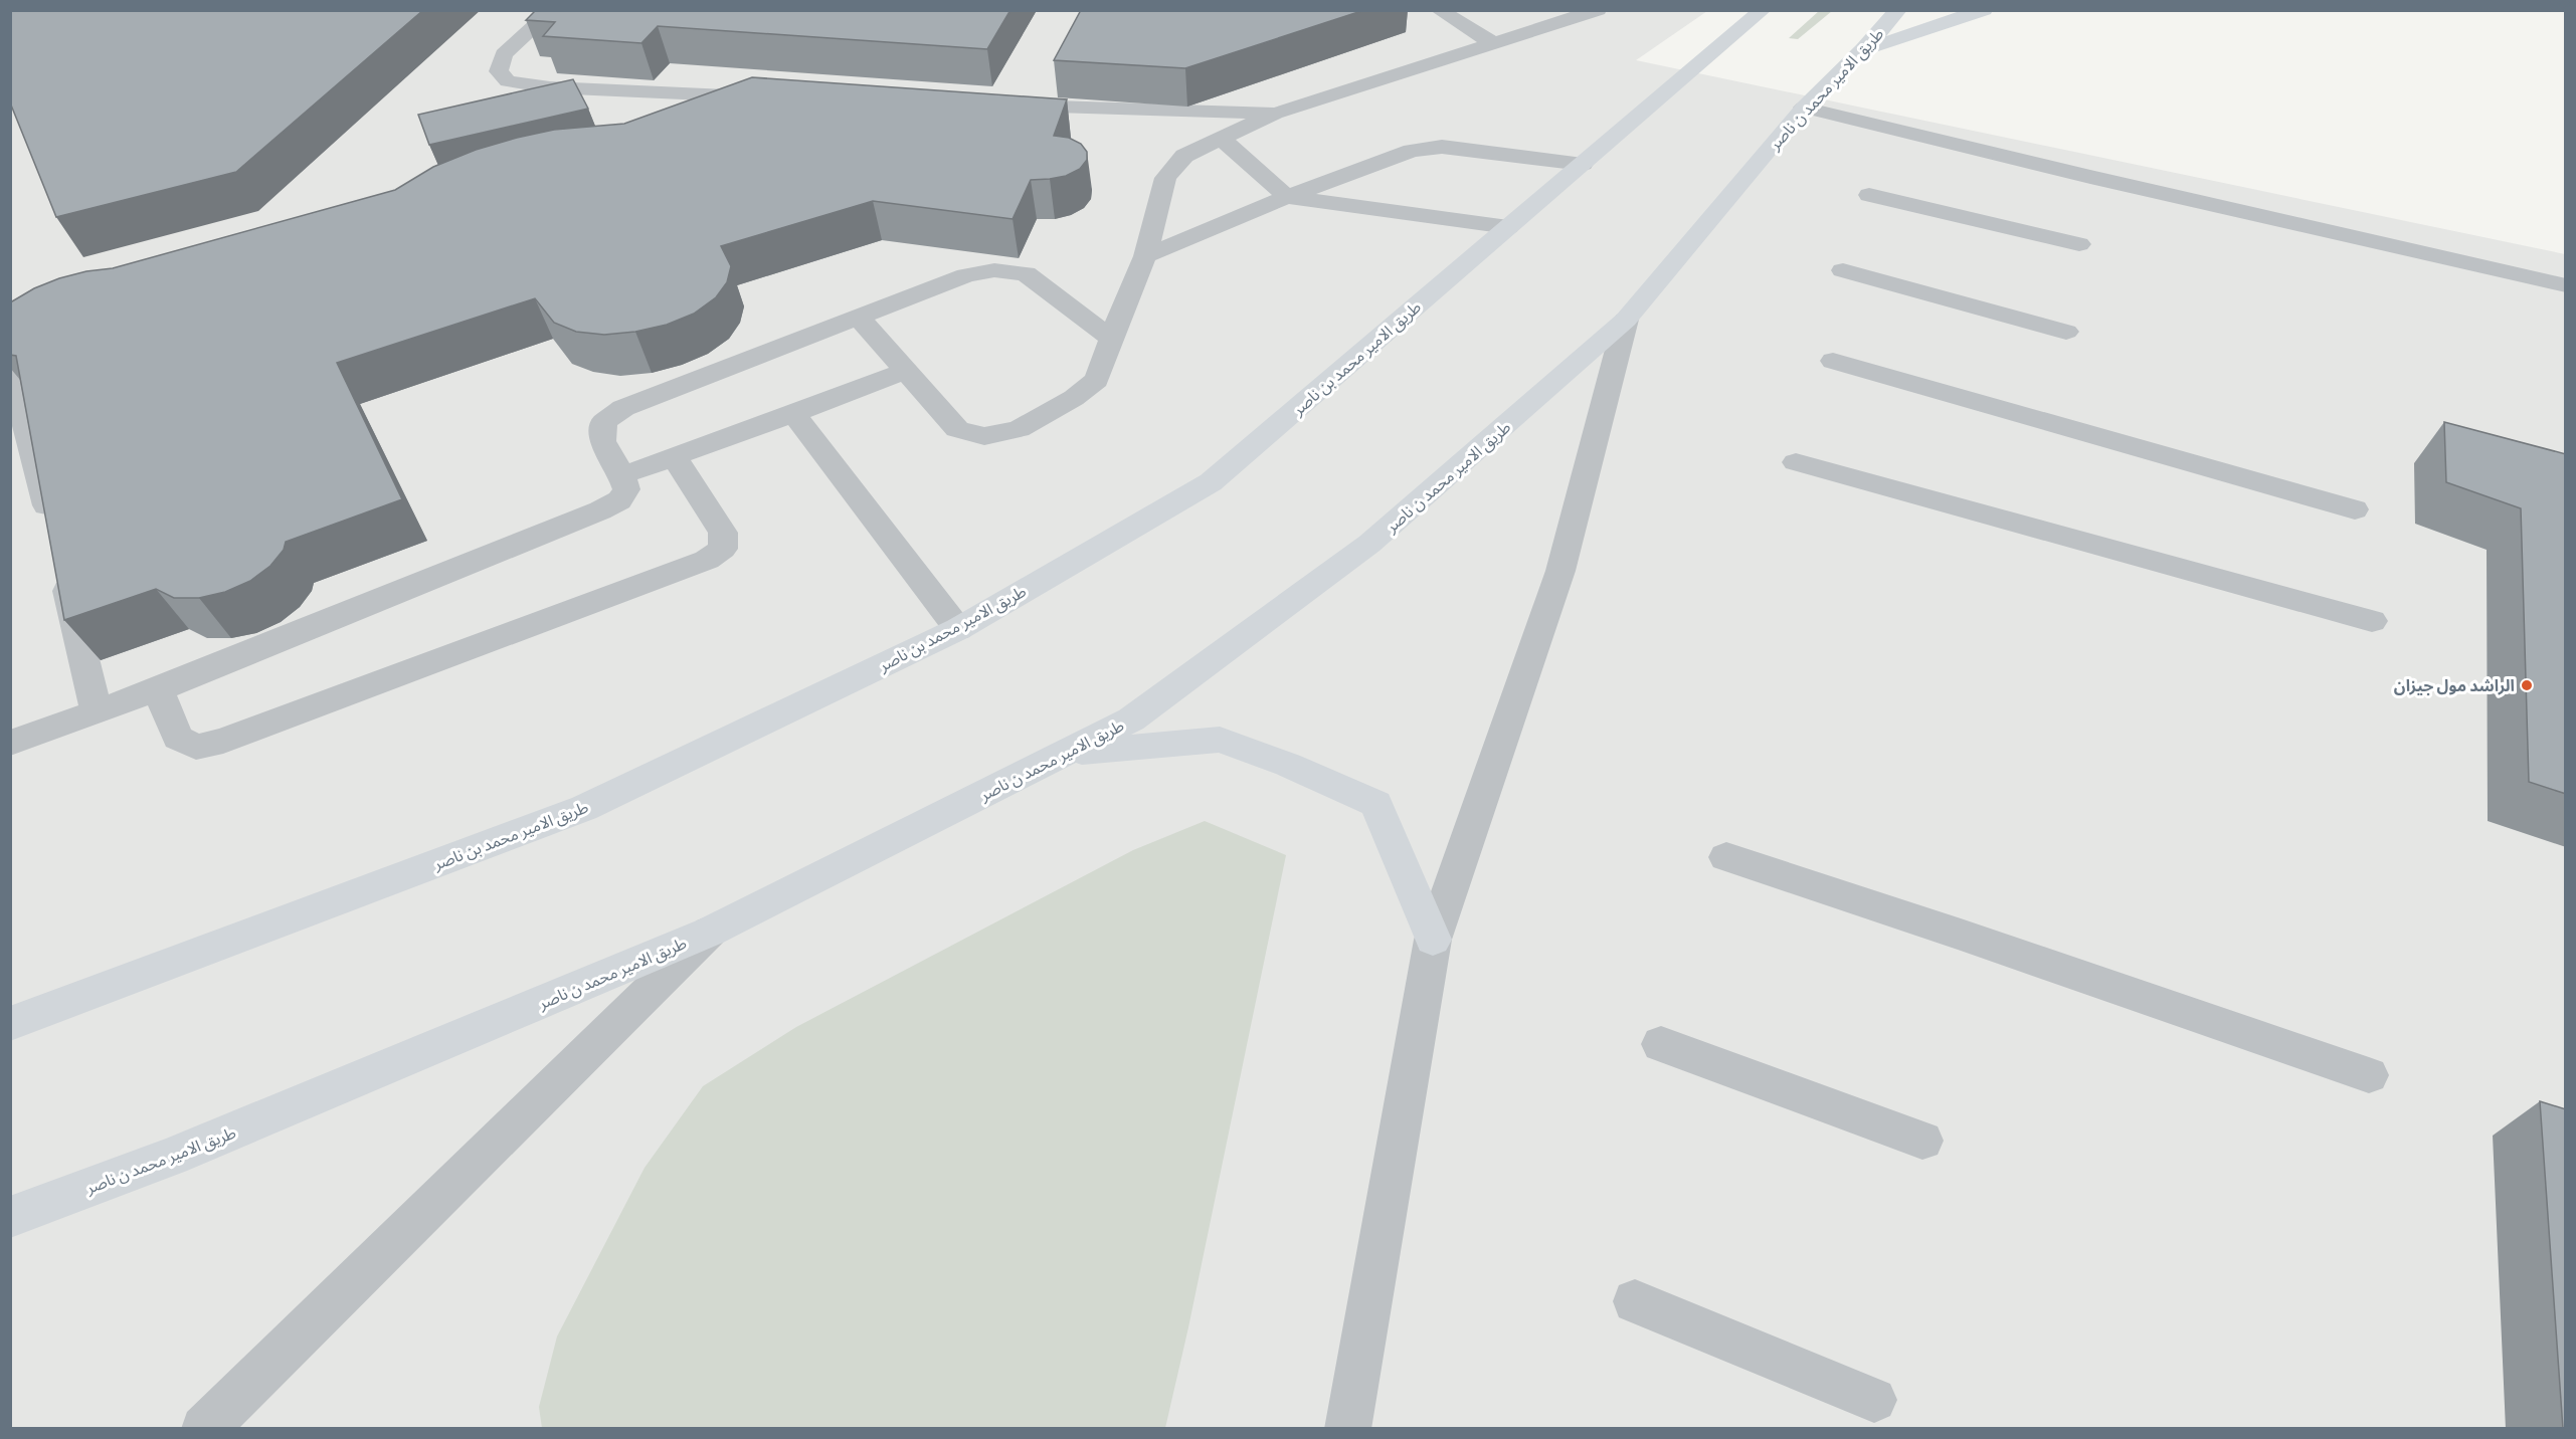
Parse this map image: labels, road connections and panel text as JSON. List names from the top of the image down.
{
  "streets": {
    "main road": ["طريق الامير محمد ن ناصر", "طريق الامير محمد بن ناصر"]
  },
  "places": ["الراشد مول جيزان"]
}
